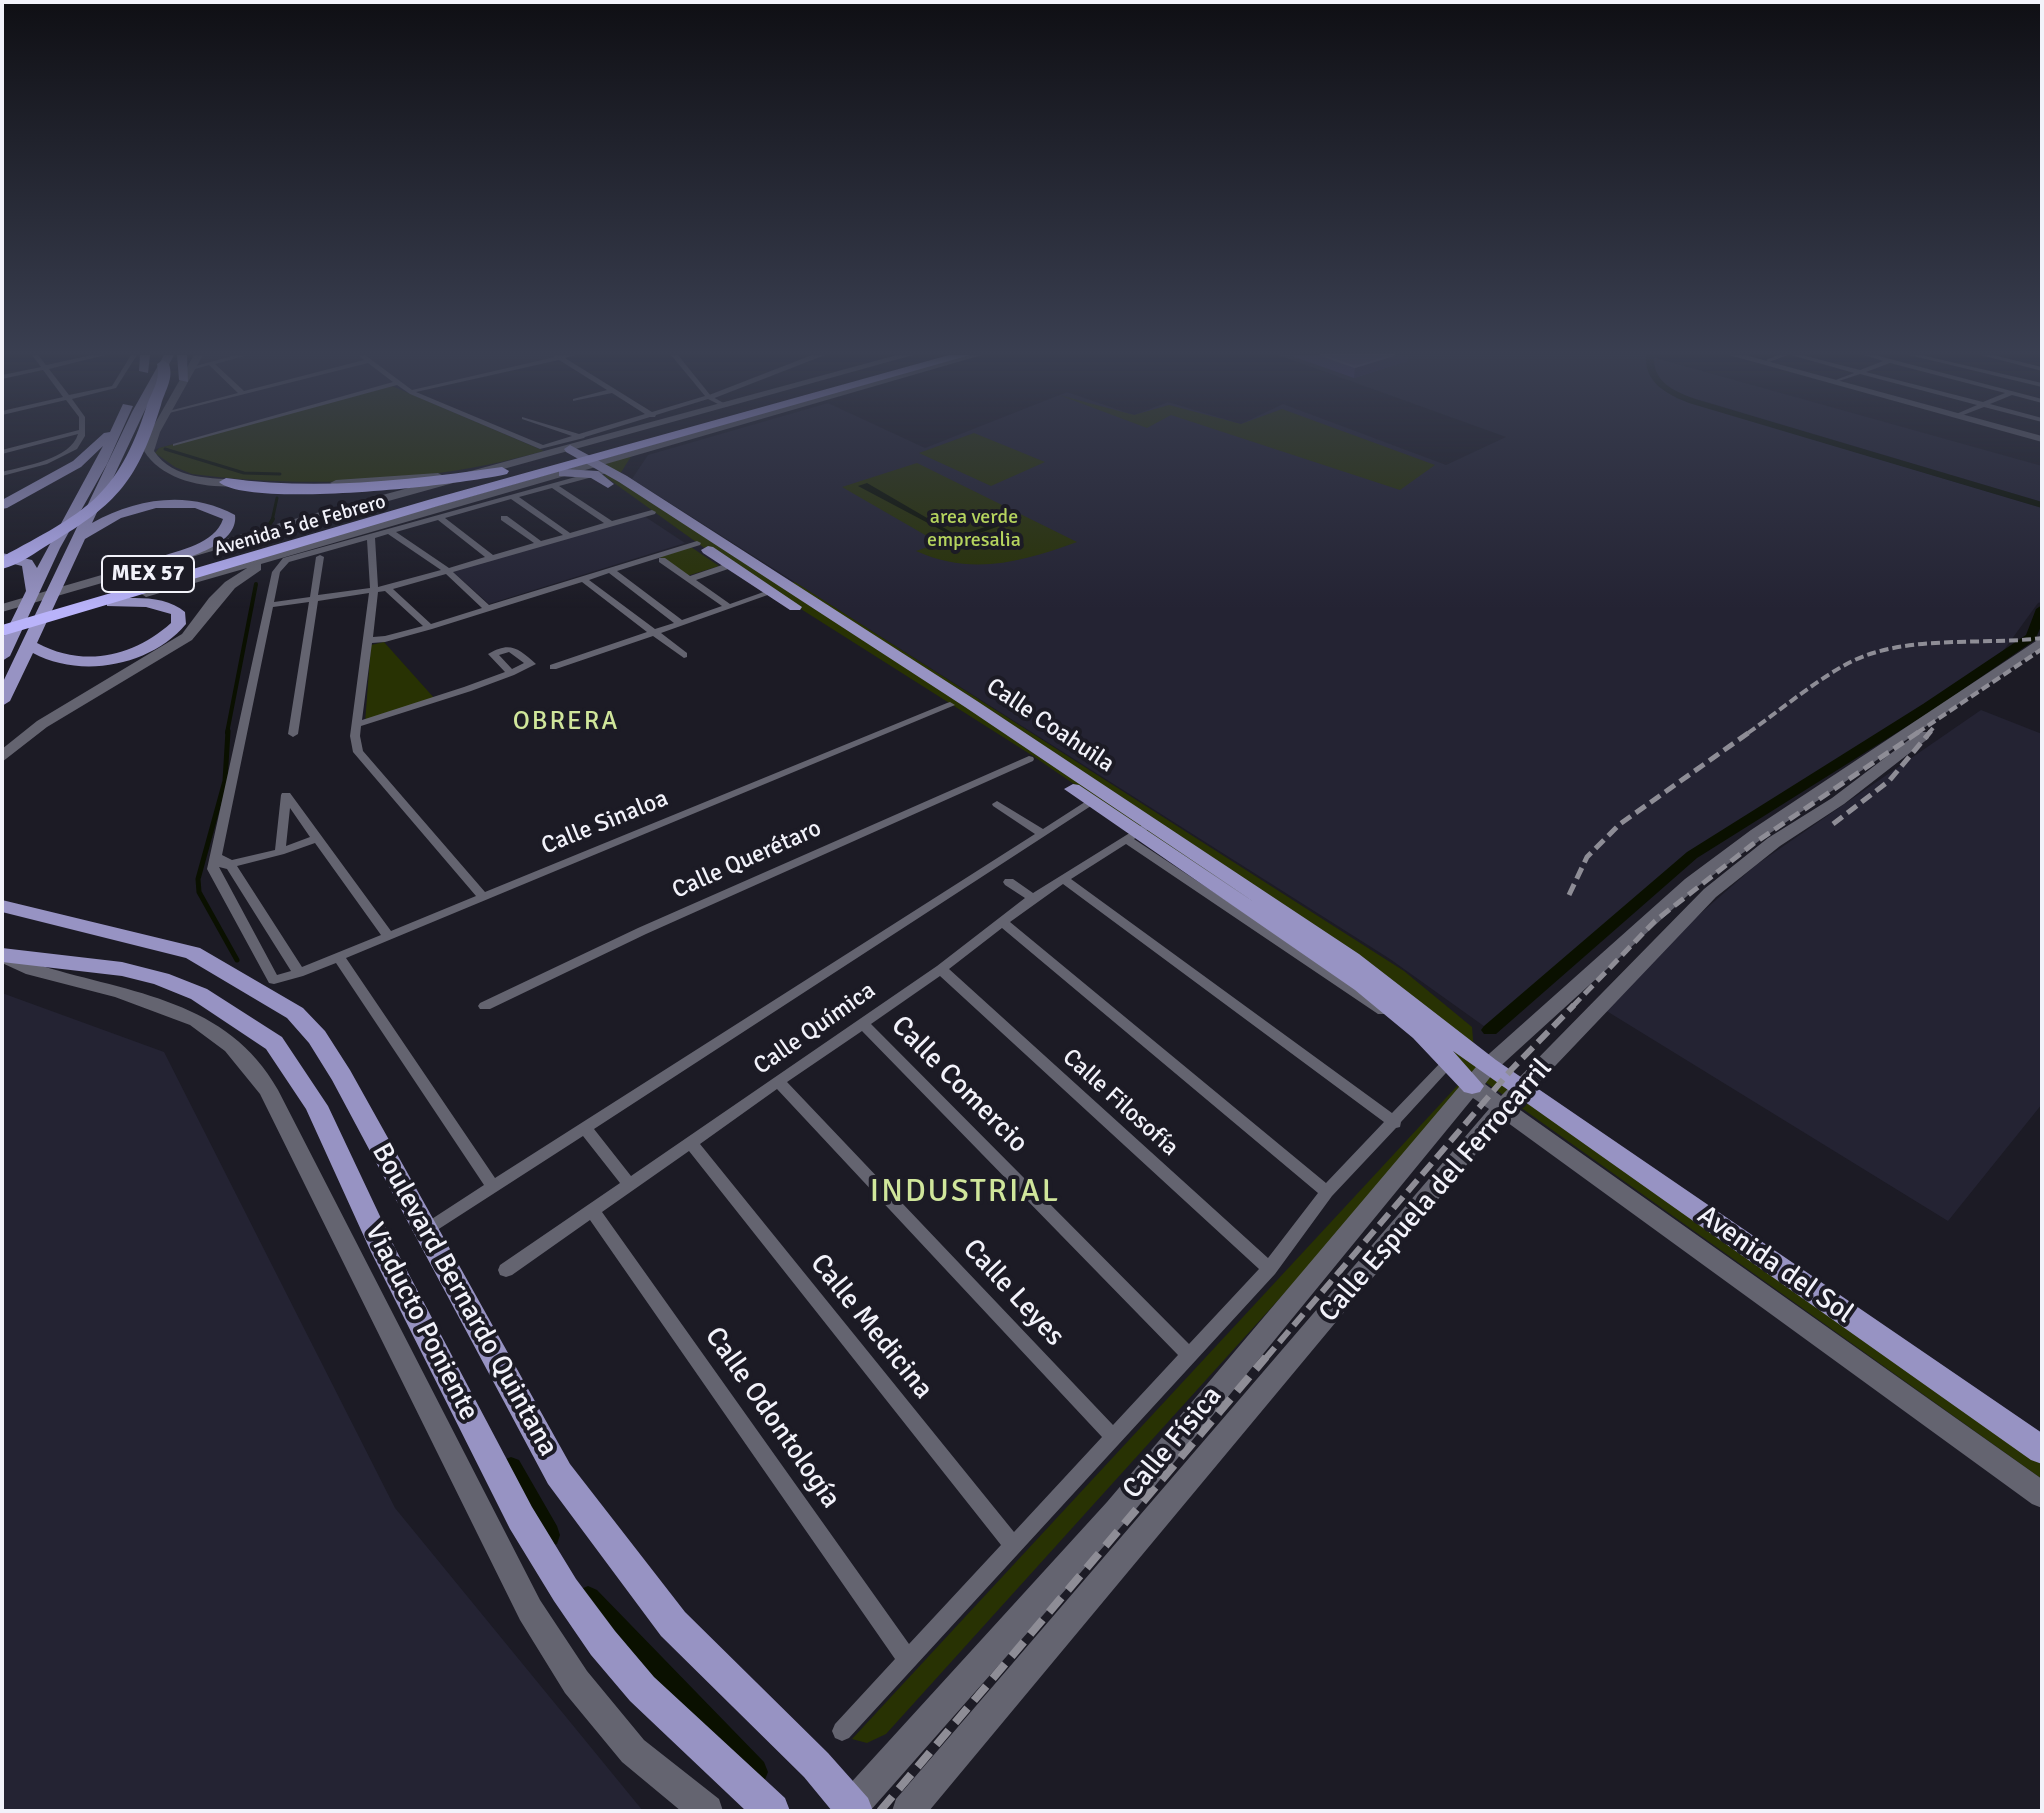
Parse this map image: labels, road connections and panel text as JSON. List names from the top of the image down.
{
  "streets": {
    "highway": ["Avenida 5 de Febrero", "MEX 57"],
    "main road": [
      "Calle Coahuila",
      "Avenida del Sol",
      "Boulevard Bernardo Quintana",
      "Viaducto Poniente"
    ],
    "street": [
      "Calle Sinaloa",
      "Calle Querétaro",
      "Calle Química",
      "Calle Comercio",
      "Calle Filosofía",
      "Calle Espuela del Ferrocarril",
      "Calle Leyes",
      "Calle Medicina",
      "Calle Odontología",
      "Calle Física"
    ]
  },
  "crossings": [
    ["Avenida 5 de Febrero", "Calle Coahuila"],
    ["Calle Coahuila", "Calle Sinaloa"],
    ["Calle Coahuila", "Calle Querétaro"],
    ["Calle Coahuila", "Calle Química"],
    ["Calle Coahuila", "Calle Espuela del Ferrocarril"],
    ["Calle Coahuila", "Avenida del Sol"],
    ["Calle Coahuila", "Calle Física"],
    ["Calle Química", "Calle Comercio"],
    ["Calle Química", "Calle Filosofía"],
    ["Calle Química", "Calle Leyes"],
    ["Calle Química", "Calle Medicina"],
    ["Calle Química", "Calle Odontología"],
    ["Calle Comercio", "Calle Física"],
    ["Calle Filosofía", "Calle Física"],
    ["Calle Espuela del Ferrocarril", "Avenida del Sol"],
    ["Calle Espuela del Ferrocarril", "Calle Física"],
    ["Avenida del Sol", "Calle Física"],
    ["Calle Leyes", "Calle Física"],
    ["Boulevard Bernardo Quintana", "Calle Física"],
    ["Calle Medicina", "Calle Física"],
    ["Calle Odontología", "Calle Física"]
  ],
  "districts": ["OBRERA", "INDUSTRIAL"],
  "parks": ["area verde empresalia"]
}
